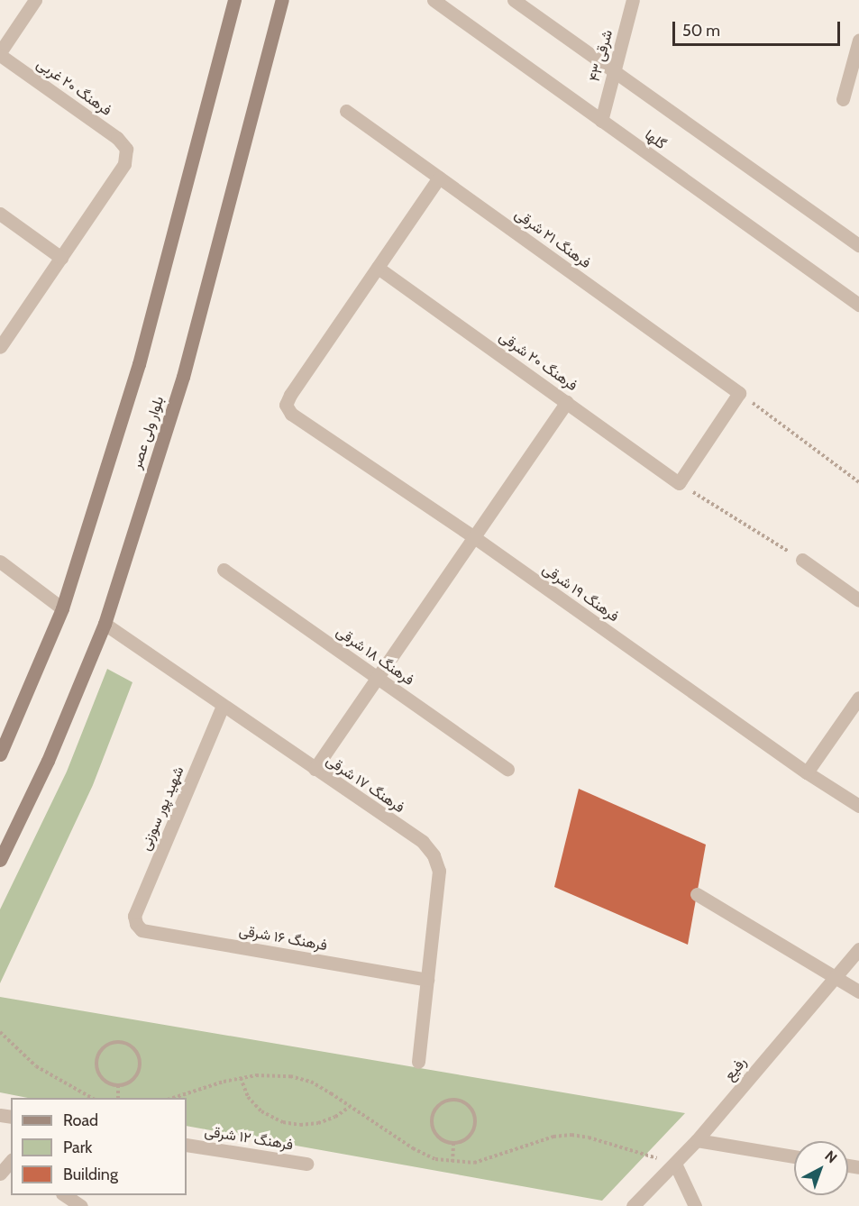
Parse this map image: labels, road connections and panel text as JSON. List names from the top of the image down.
{
  "streets": {
    "main road": ["بلوار ولی عصر"],
    "street": [
      "۴۳ شرقی",
      "فرهنگ ۲۰ غربی",
      "گلها",
      "فرهنگ ۲۱ شرقی",
      "فرهنگ ۲۰ شرقی",
      "فرهنگ ۱۹ شرقی",
      "فرهنگ ۱۸ شرقی",
      "فرهنگ ۱۷ شرقی",
      "شهید پور سوزنی",
      "فرهنگ ۱۶ شرقی",
      "رفیع",
      "فرهنگ ۱۲ شرقی"
    ]
  },
  "crossings": [
    ["۴۳ شرقی", "گلها"],
    ["فرهنگ ۲۰ شرقی", "فرهنگ ۱۹ شرقی"],
    ["بلوار ولی عصر", "فرهنگ ۱۷ شرقی"],
    ["فرهنگ ۱۷ شرقی", "شهید پور سوزنی"],
    ["فرهنگ ۱۷ شرقی", "فرهنگ ۱۶ شرقی"],
    ["شهید پور سوزنی", "فرهنگ ۱۶ شرقی"]
  ],
  "legend": ["Road", "Park", "Building"],
  "scale_bar": "50 m",
  "north": "top right"
}
